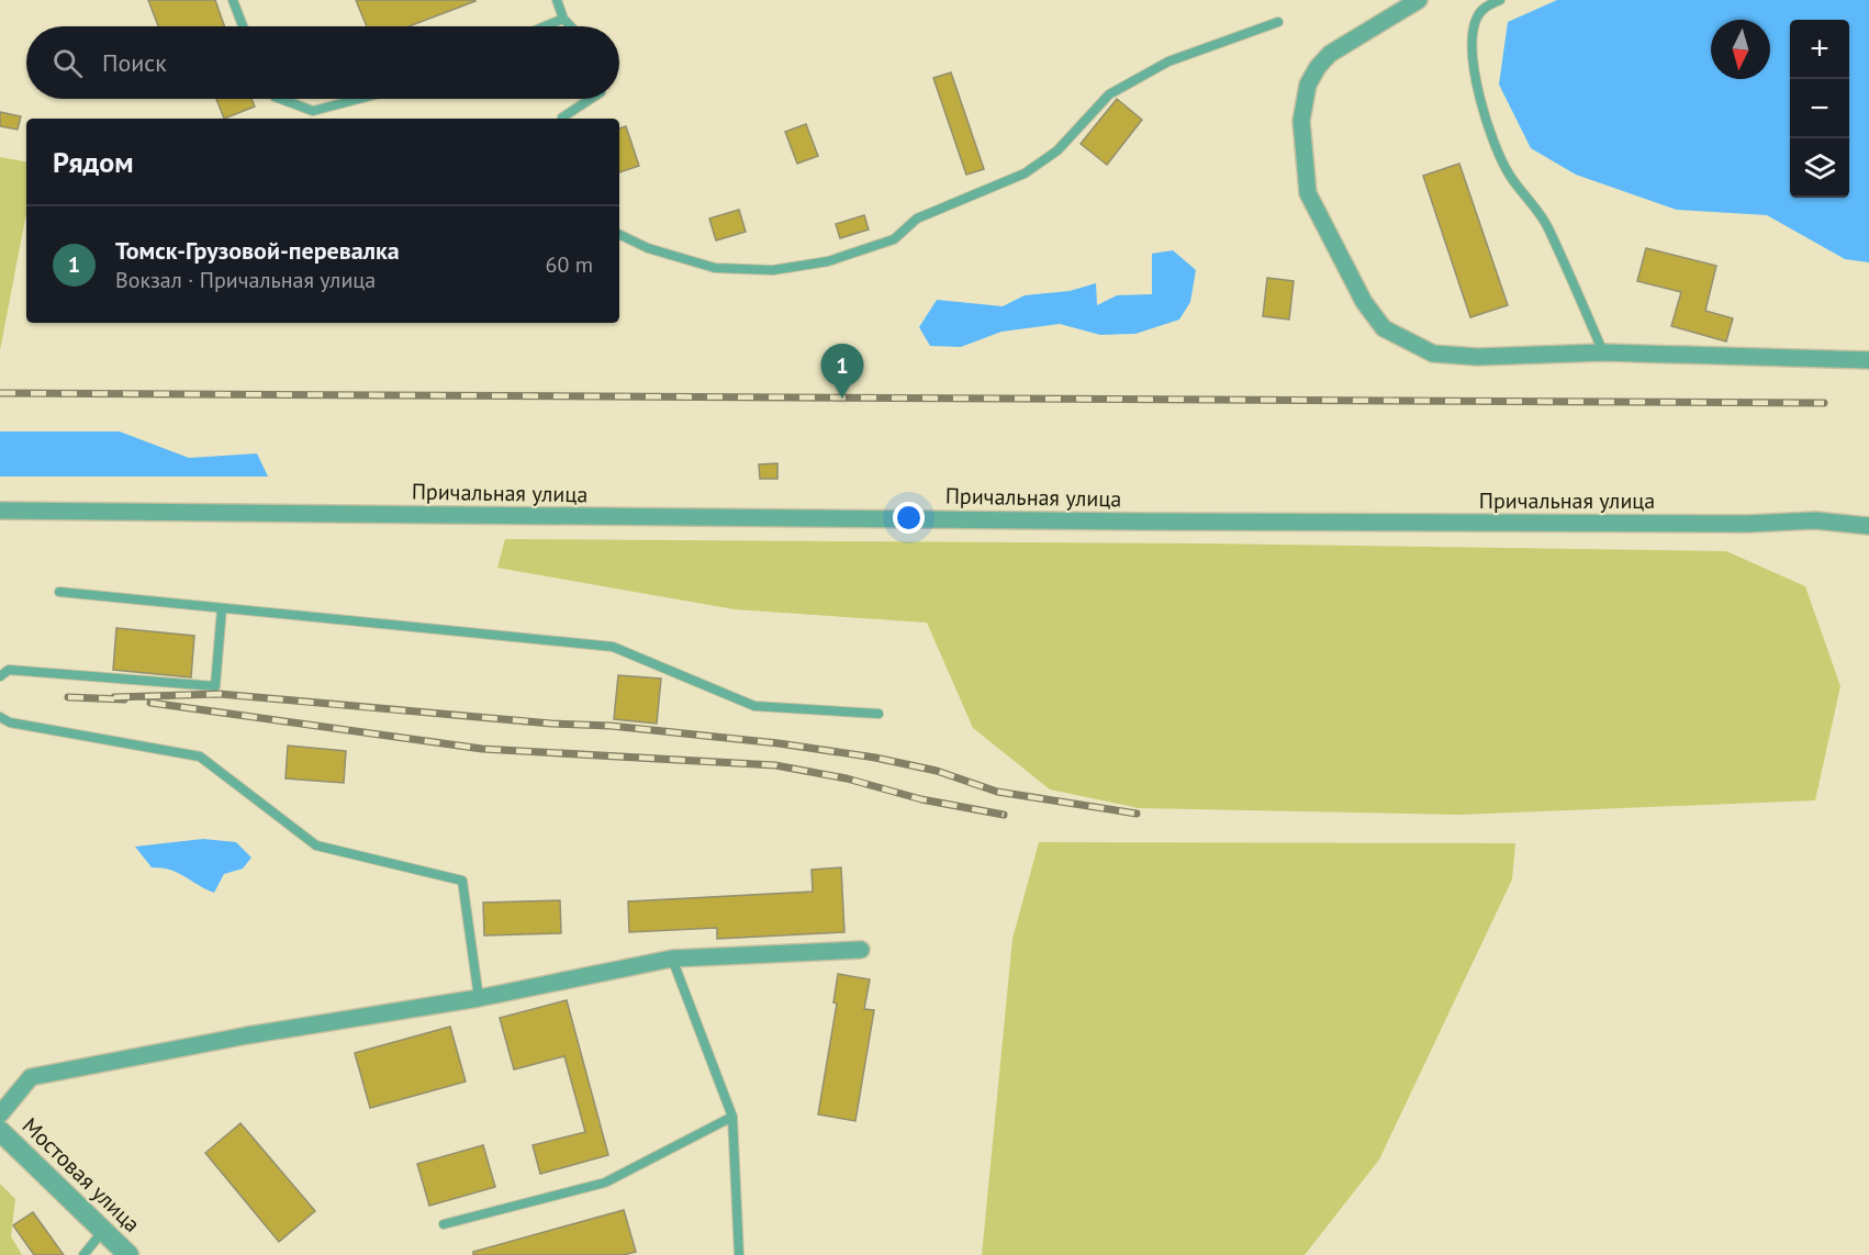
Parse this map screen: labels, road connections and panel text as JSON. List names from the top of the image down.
{
  "streets": {
    "street": ["Причальная улица", "Мостовая улица"]
  },
  "north": "bottom",
  "page": {
    "map_buttons": ["+", "−"],
    "search": "Поиск",
    "heading": "Рядом",
    "list": [
      {
        "mark": "1",
        "name": "Томск-Грузовой-перевалка",
        "note": "Вокзал · Причальная улица",
        "value": "60 m"
      }
    ],
    "pins": "1"
  }
}
